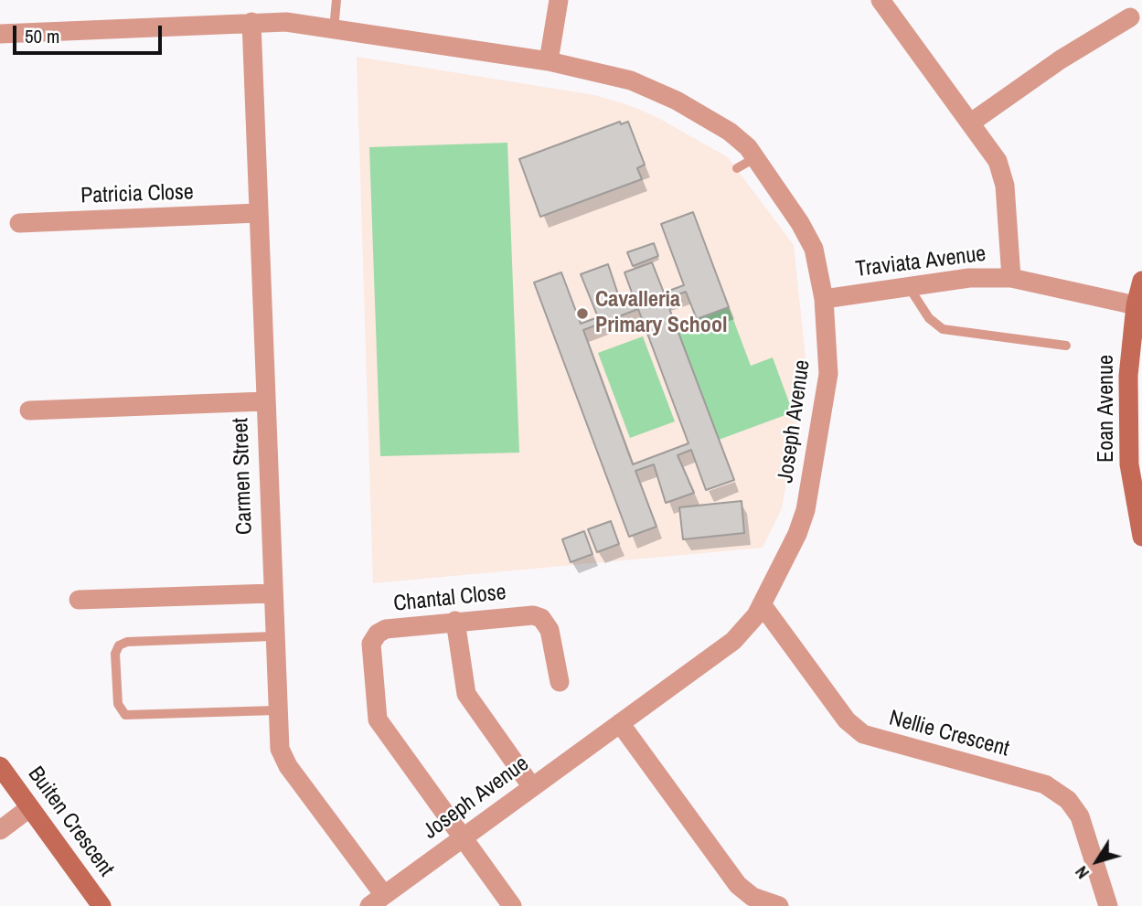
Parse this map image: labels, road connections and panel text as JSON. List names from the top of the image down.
{
  "streets": {
    "street": [
      "Patricia Close",
      "Traviata Avenue",
      "Eoan Avenue",
      "Joseph Avenue",
      "Carmen Street",
      "Chantal Close",
      "Nellie Crescent",
      "Buiten Crescent"
    ]
  },
  "crossings": [
    ["Patricia Close", "Carmen Street"],
    ["Traviata Avenue", "Eoan Avenue"],
    ["Traviata Avenue", "Joseph Avenue"],
    ["Joseph Avenue", "Carmen Street"],
    ["Joseph Avenue", "Chantal Close"],
    ["Joseph Avenue", "Nellie Crescent"]
  ],
  "places": ["Cavalleria Primary School"],
  "scale_bar": "50 m",
  "north": "bottom left"
}
